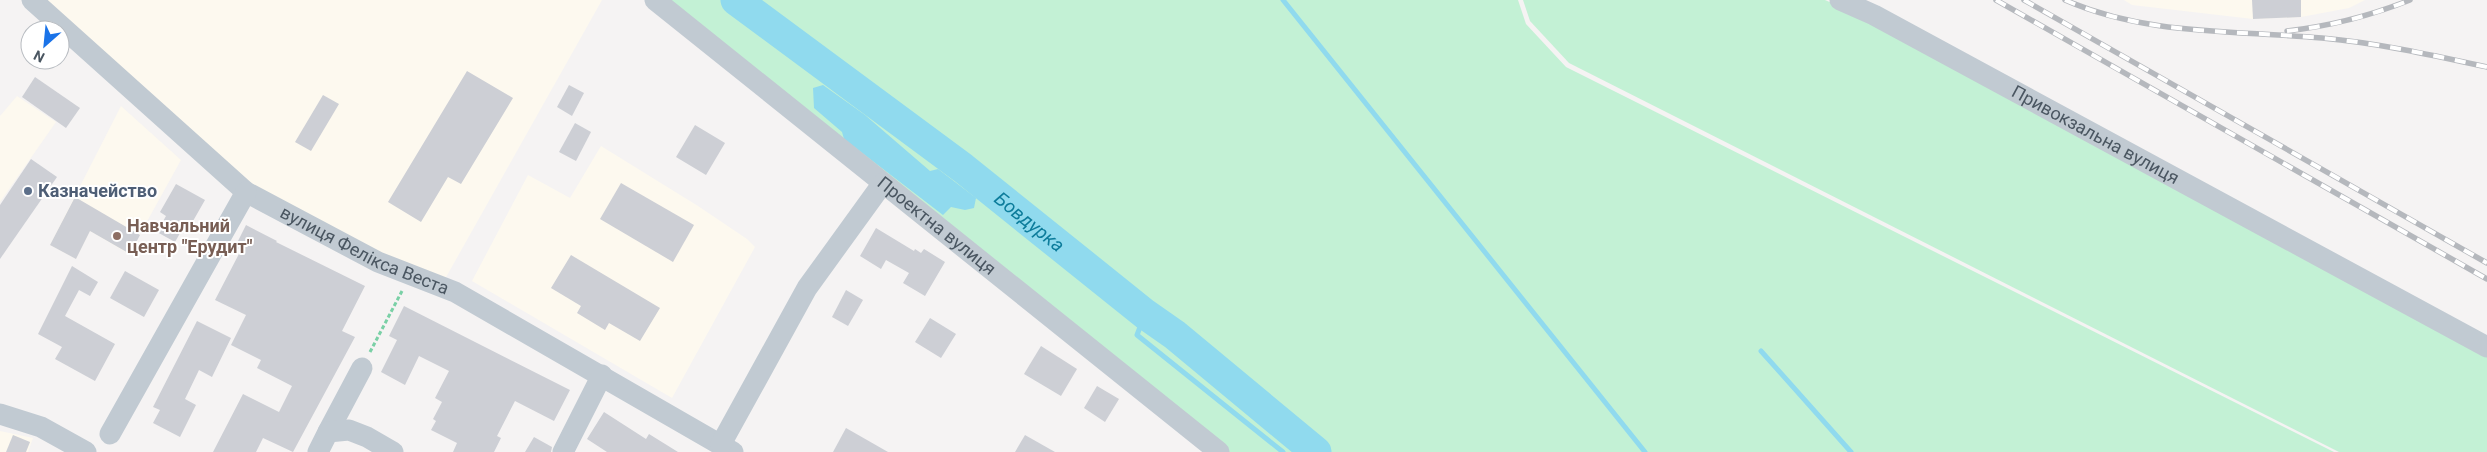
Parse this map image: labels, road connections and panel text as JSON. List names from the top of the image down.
{
  "streets": {
    "street": ["Привокзальна вулиця", "Проектна вулиця", "вулиця Фелікса Веста"]
  },
  "water": ["Бовдурка"],
  "places": ["Казначейство", "Навчальний центр \"Ерудит\""],
  "north": "bottom left"
}
